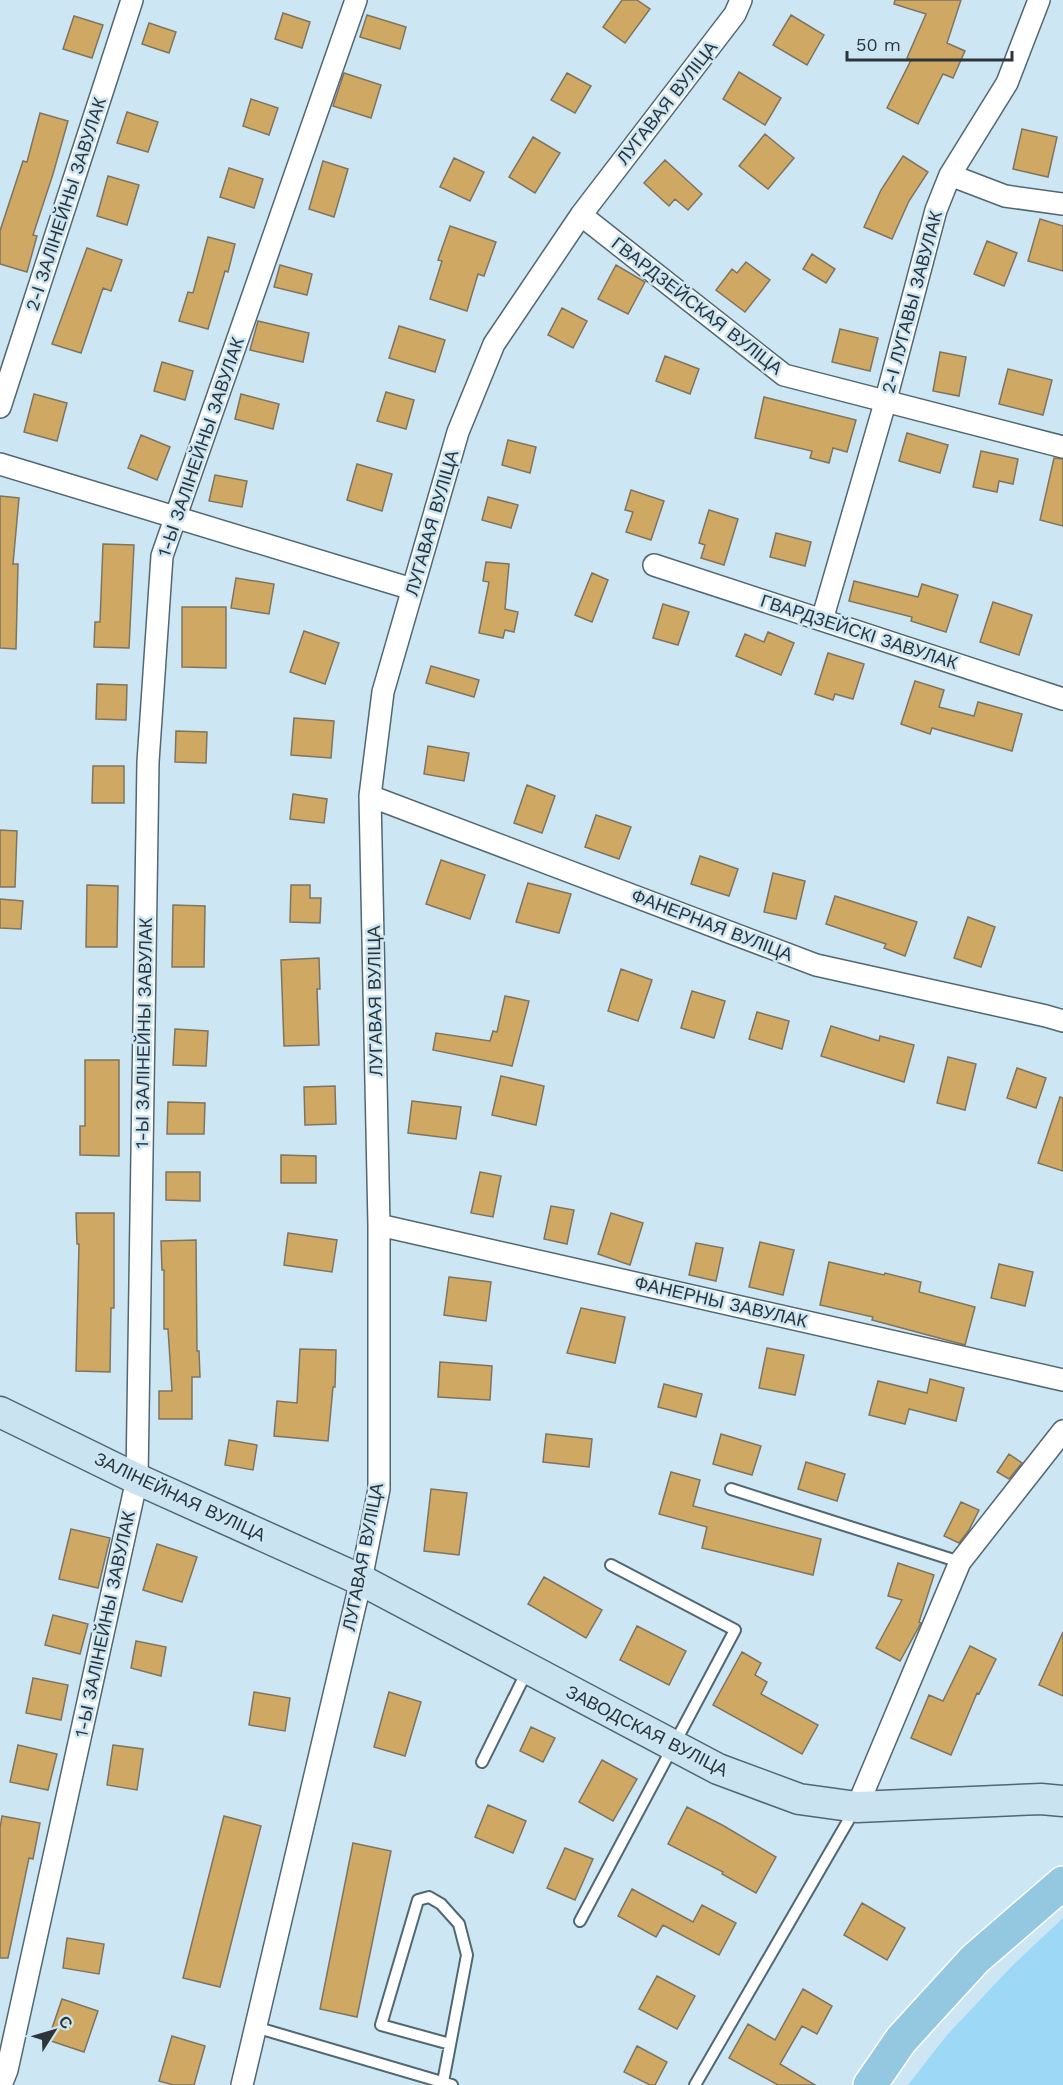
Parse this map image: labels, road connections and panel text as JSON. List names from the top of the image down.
{
  "streets": {
    "street": [
      "ЛУГАВАЯ ВУЛІЦА",
      "2-І ЗАЛІНЕЙНЫ ЗАВУЛАК",
      "2-І ЛУГАВЫ ЗАВУЛАК",
      "ГВАРДЗЕЙСКАЯ ВУЛІЦА",
      "1-Ы ЗАЛІНЕЙНЫ ЗАВУЛАК",
      "ГВАРДЗЕЙСКІ ЗАВУЛАК",
      "ФАНЕРНАЯ ВУЛІЦА",
      "ФАНЕРНЫ ЗАВУЛАК",
      "ЗАЛІНЕЙНАЯ ВУЛІЦА",
      "ЗАВОДСКАЯ ВУЛІЦА"
    ]
  },
  "crossings": [
    ["ЛУГАВАЯ ВУЛІЦА", "ГВАРДЗЕЙСКАЯ ВУЛІЦА"],
    ["ЛУГАВАЯ ВУЛІЦА", "ФАНЕРНАЯ ВУЛІЦА"],
    ["ЛУГАВАЯ ВУЛІЦА", "ФАНЕРНЫ ЗАВУЛАК"],
    ["ЛУГАВАЯ ВУЛІЦА", "ЗАЛІНЕЙНАЯ ВУЛІЦА"],
    ["ЛУГАВАЯ ВУЛІЦА", "ЗАВОДСКАЯ ВУЛІЦА"],
    ["2-І ЛУГАВЫ ЗАВУЛАК", "ГВАРДЗЕЙСКАЯ ВУЛІЦА"],
    ["2-І ЛУГАВЫ ЗАВУЛАК", "ГВАРДЗЕЙСКІ ЗАВУЛАК"],
    ["1-Ы ЗАЛІНЕЙНЫ ЗАВУЛАК", "ЗАЛІНЕЙНАЯ ВУЛІЦА"],
    ["ЗАЛІНЕЙНАЯ ВУЛІЦА", "ЗАВОДСКАЯ ВУЛІЦА"]
  ],
  "scale_bar": "50 m",
  "north": "top right"
}
